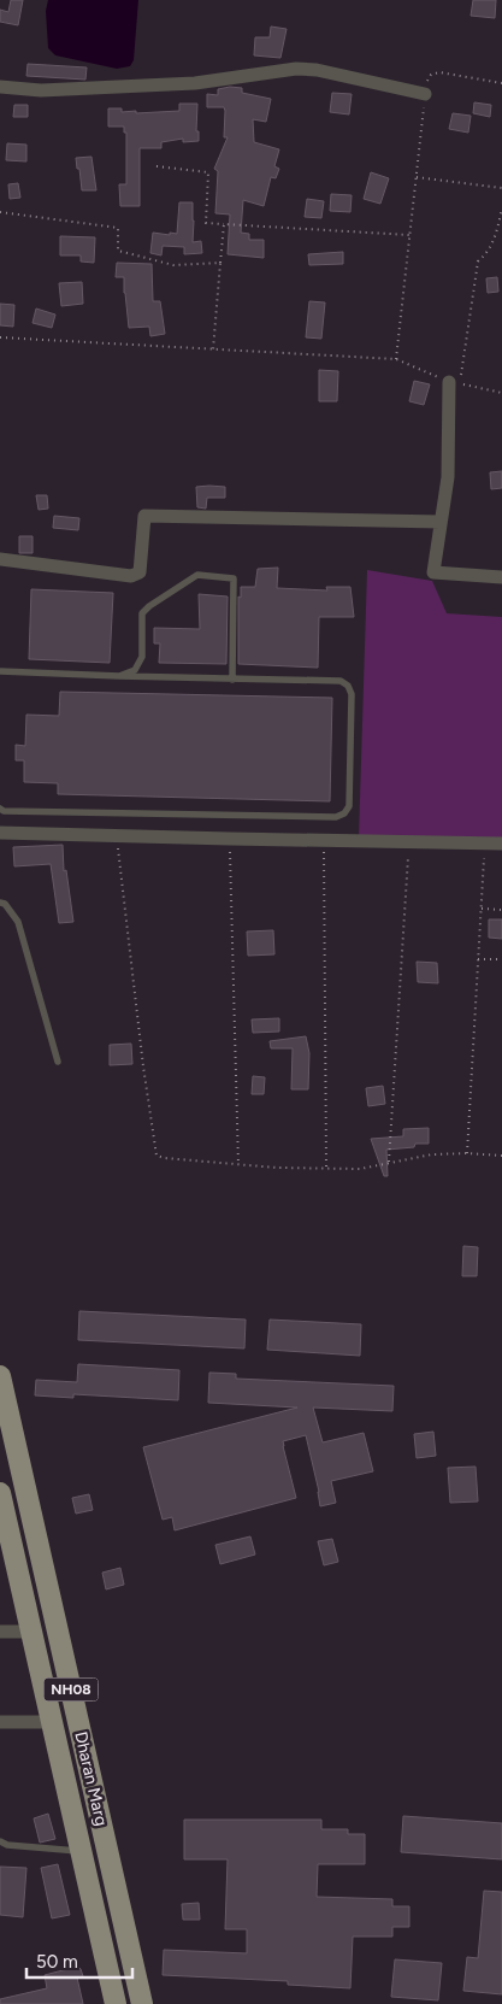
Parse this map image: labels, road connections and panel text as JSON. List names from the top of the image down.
{
  "streets": {
    "main road": ["NH08", "Dharan Marg"]
  },
  "scale_bar": "50 m"
}
